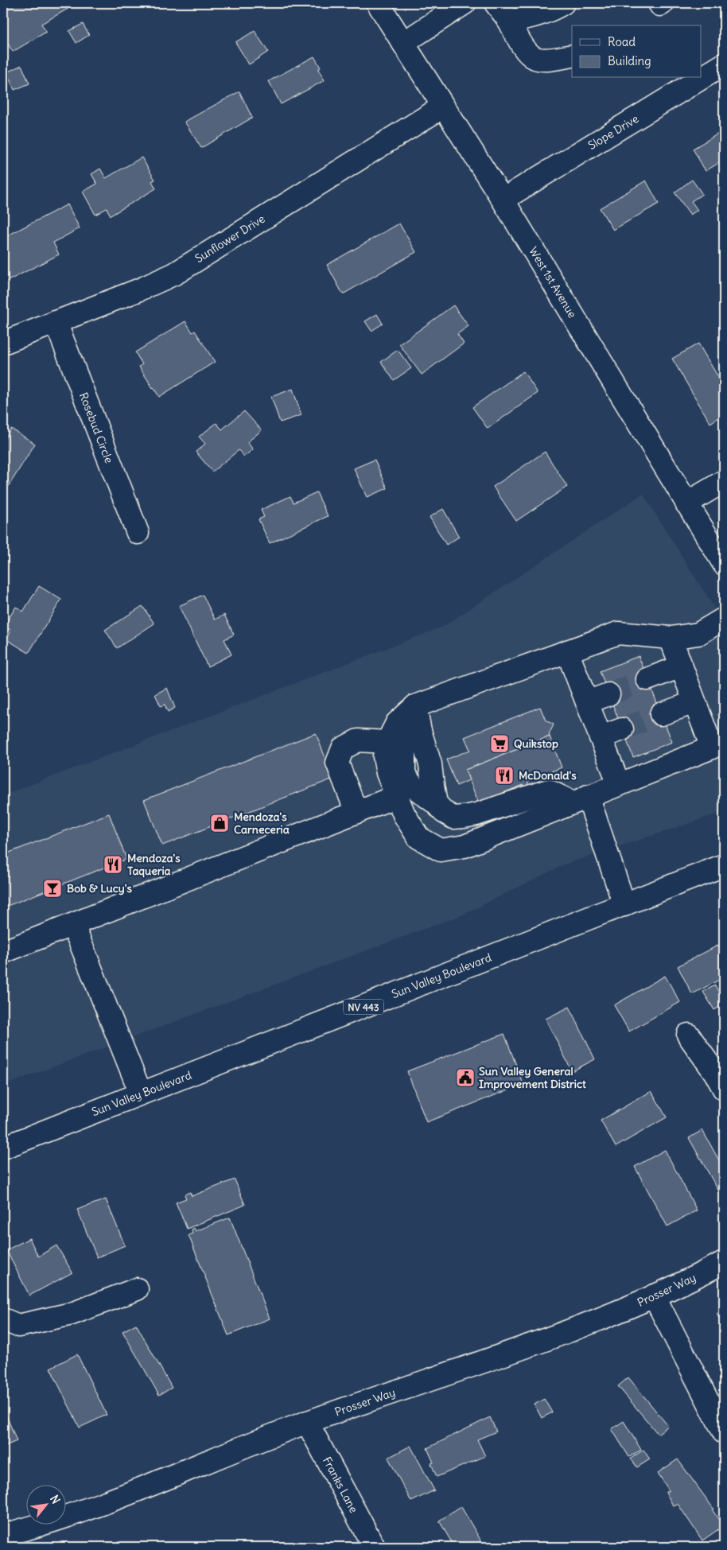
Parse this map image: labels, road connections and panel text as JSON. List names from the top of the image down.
{
  "streets": {
    "street": [
      "Slope Drive",
      "Sunflower Drive",
      "West 1st Avenue",
      "Rosebud Circle",
      "Sun Valley Boulevard",
      "NV 443",
      "Prosser Way",
      "Franks Lane"
    ]
  },
  "crossings": [
    ["Slope Drive", "West 1st Avenue"],
    ["Sunflower Drive", "West 1st Avenue"],
    ["Sunflower Drive", "Rosebud Circle"],
    ["Prosser Way", "Franks Lane"]
  ],
  "places": {
    "supermarket": ["Quikstop"],
    "restaurant": ["McDonald's", "Mendoza's Taqueria"],
    "shop": ["Mendoza's Carneceria"],
    "bar": ["Bob & Lucy's"],
    "public building": ["Sun Valley General Improvement District"]
  },
  "legend": ["Road", "Building"],
  "north": "top right"
}
